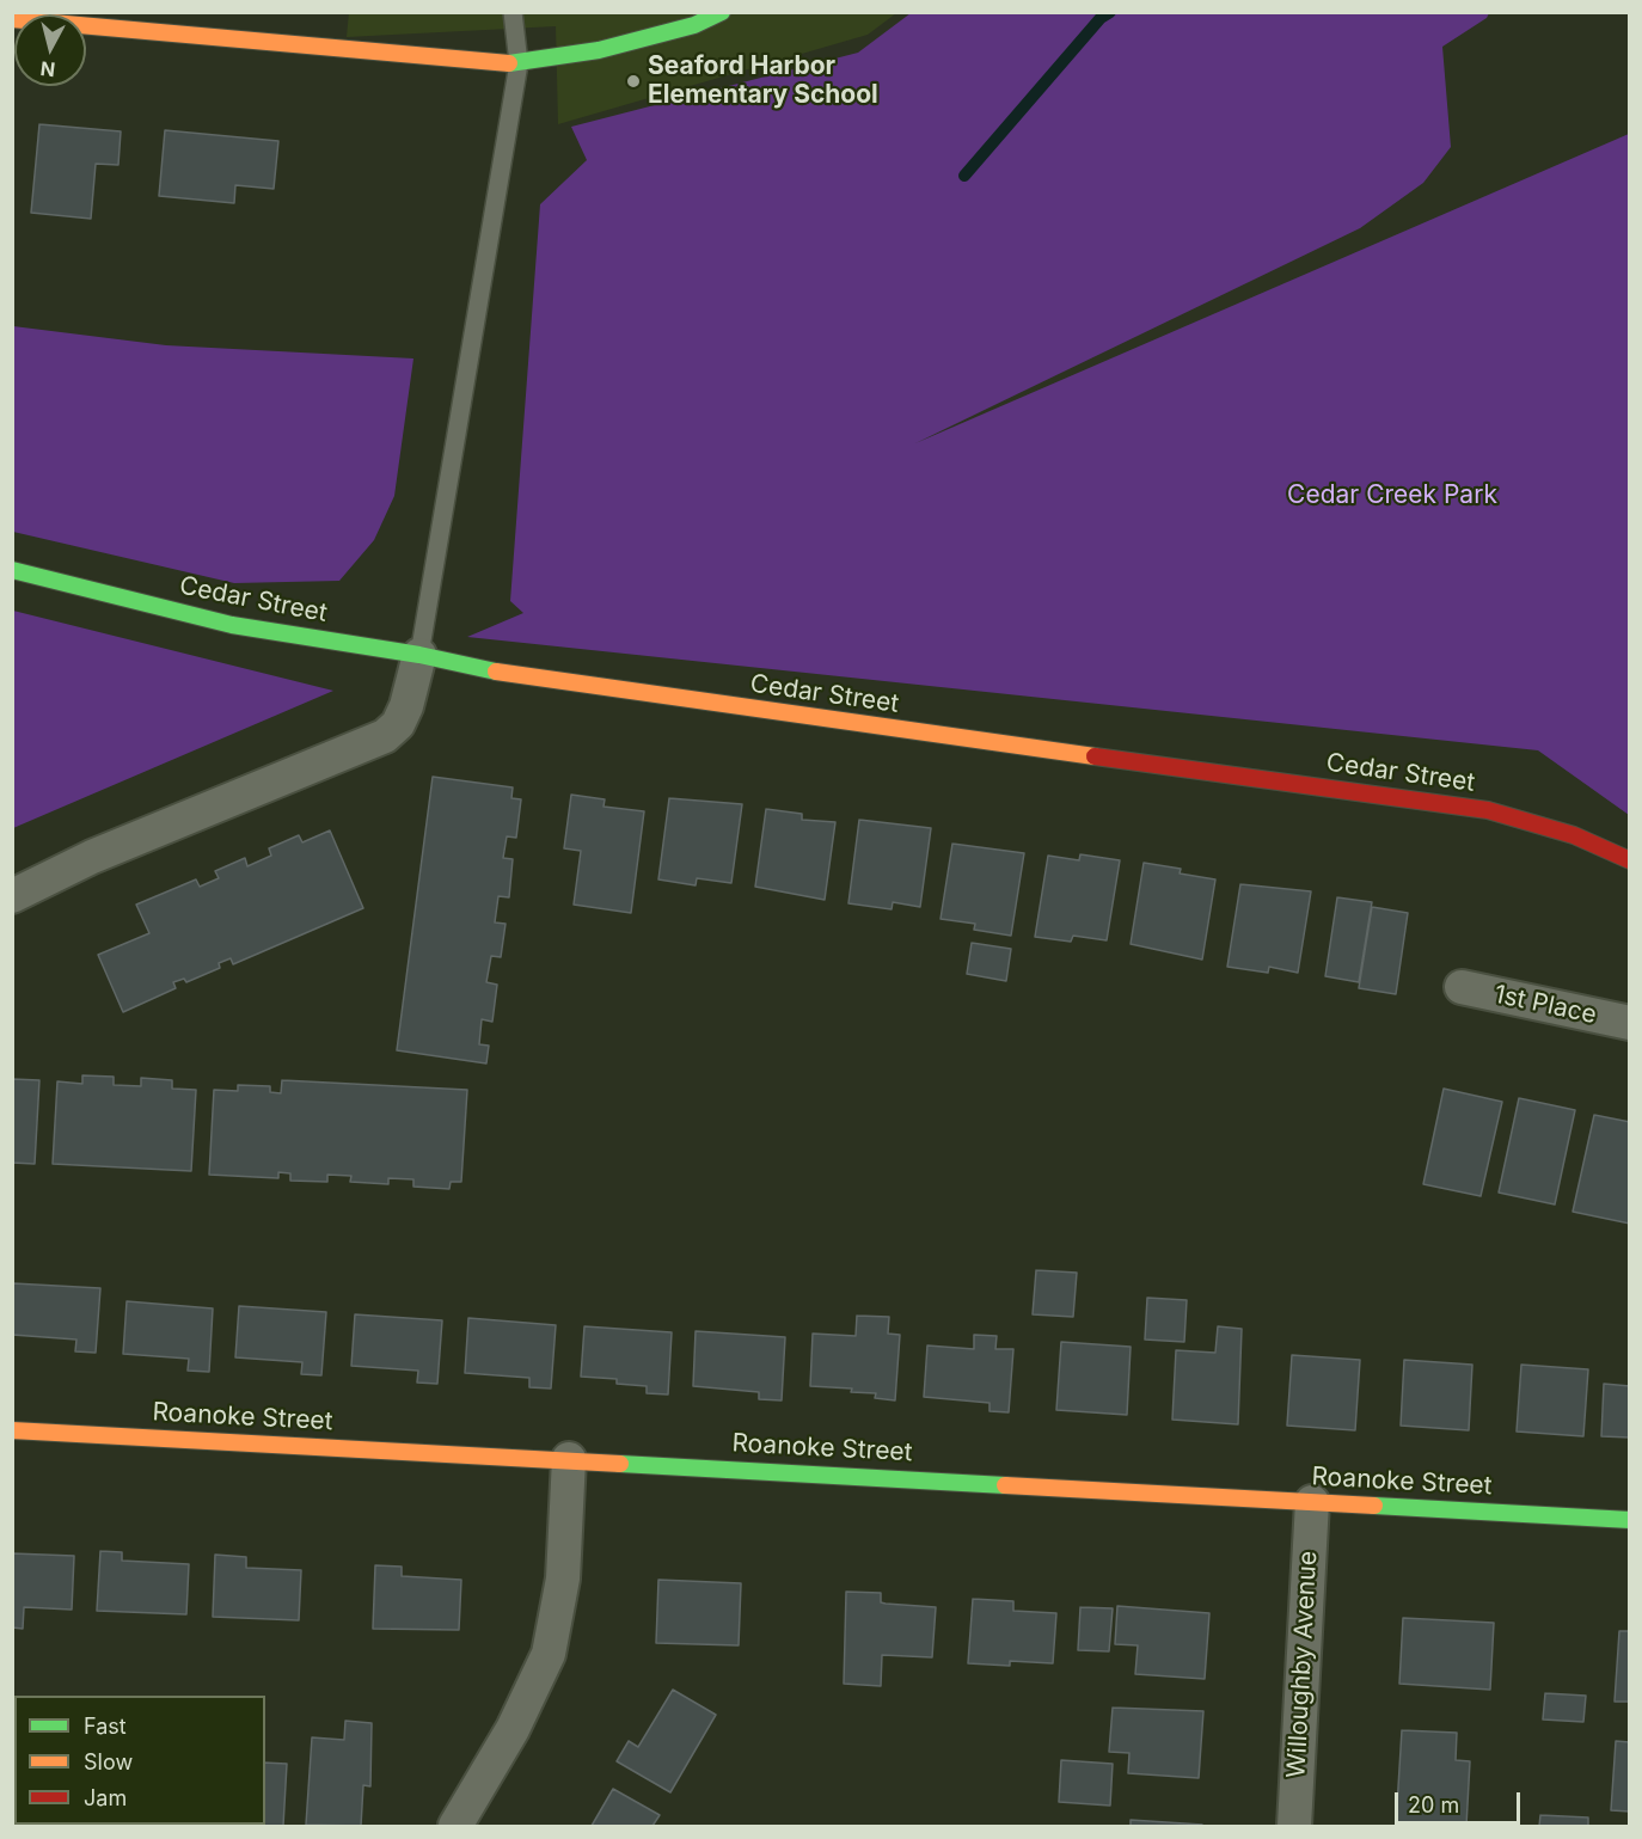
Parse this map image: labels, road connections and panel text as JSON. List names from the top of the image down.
{
  "streets": {
    "street": [
      "Cedar Street",
      "1st Place",
      "Roanoke Street",
      "Willoughby Avenue"
    ]
  },
  "crossings": [
    ["Roanoke Street", "Willoughby Avenue"]
  ],
  "parks": ["Cedar Creek Park"],
  "places": ["Seaford Harbor Elementary School"],
  "legend": ["Fast", "Slow", "Jam"],
  "scale_bar": "20 m",
  "north": "bottom"
}
